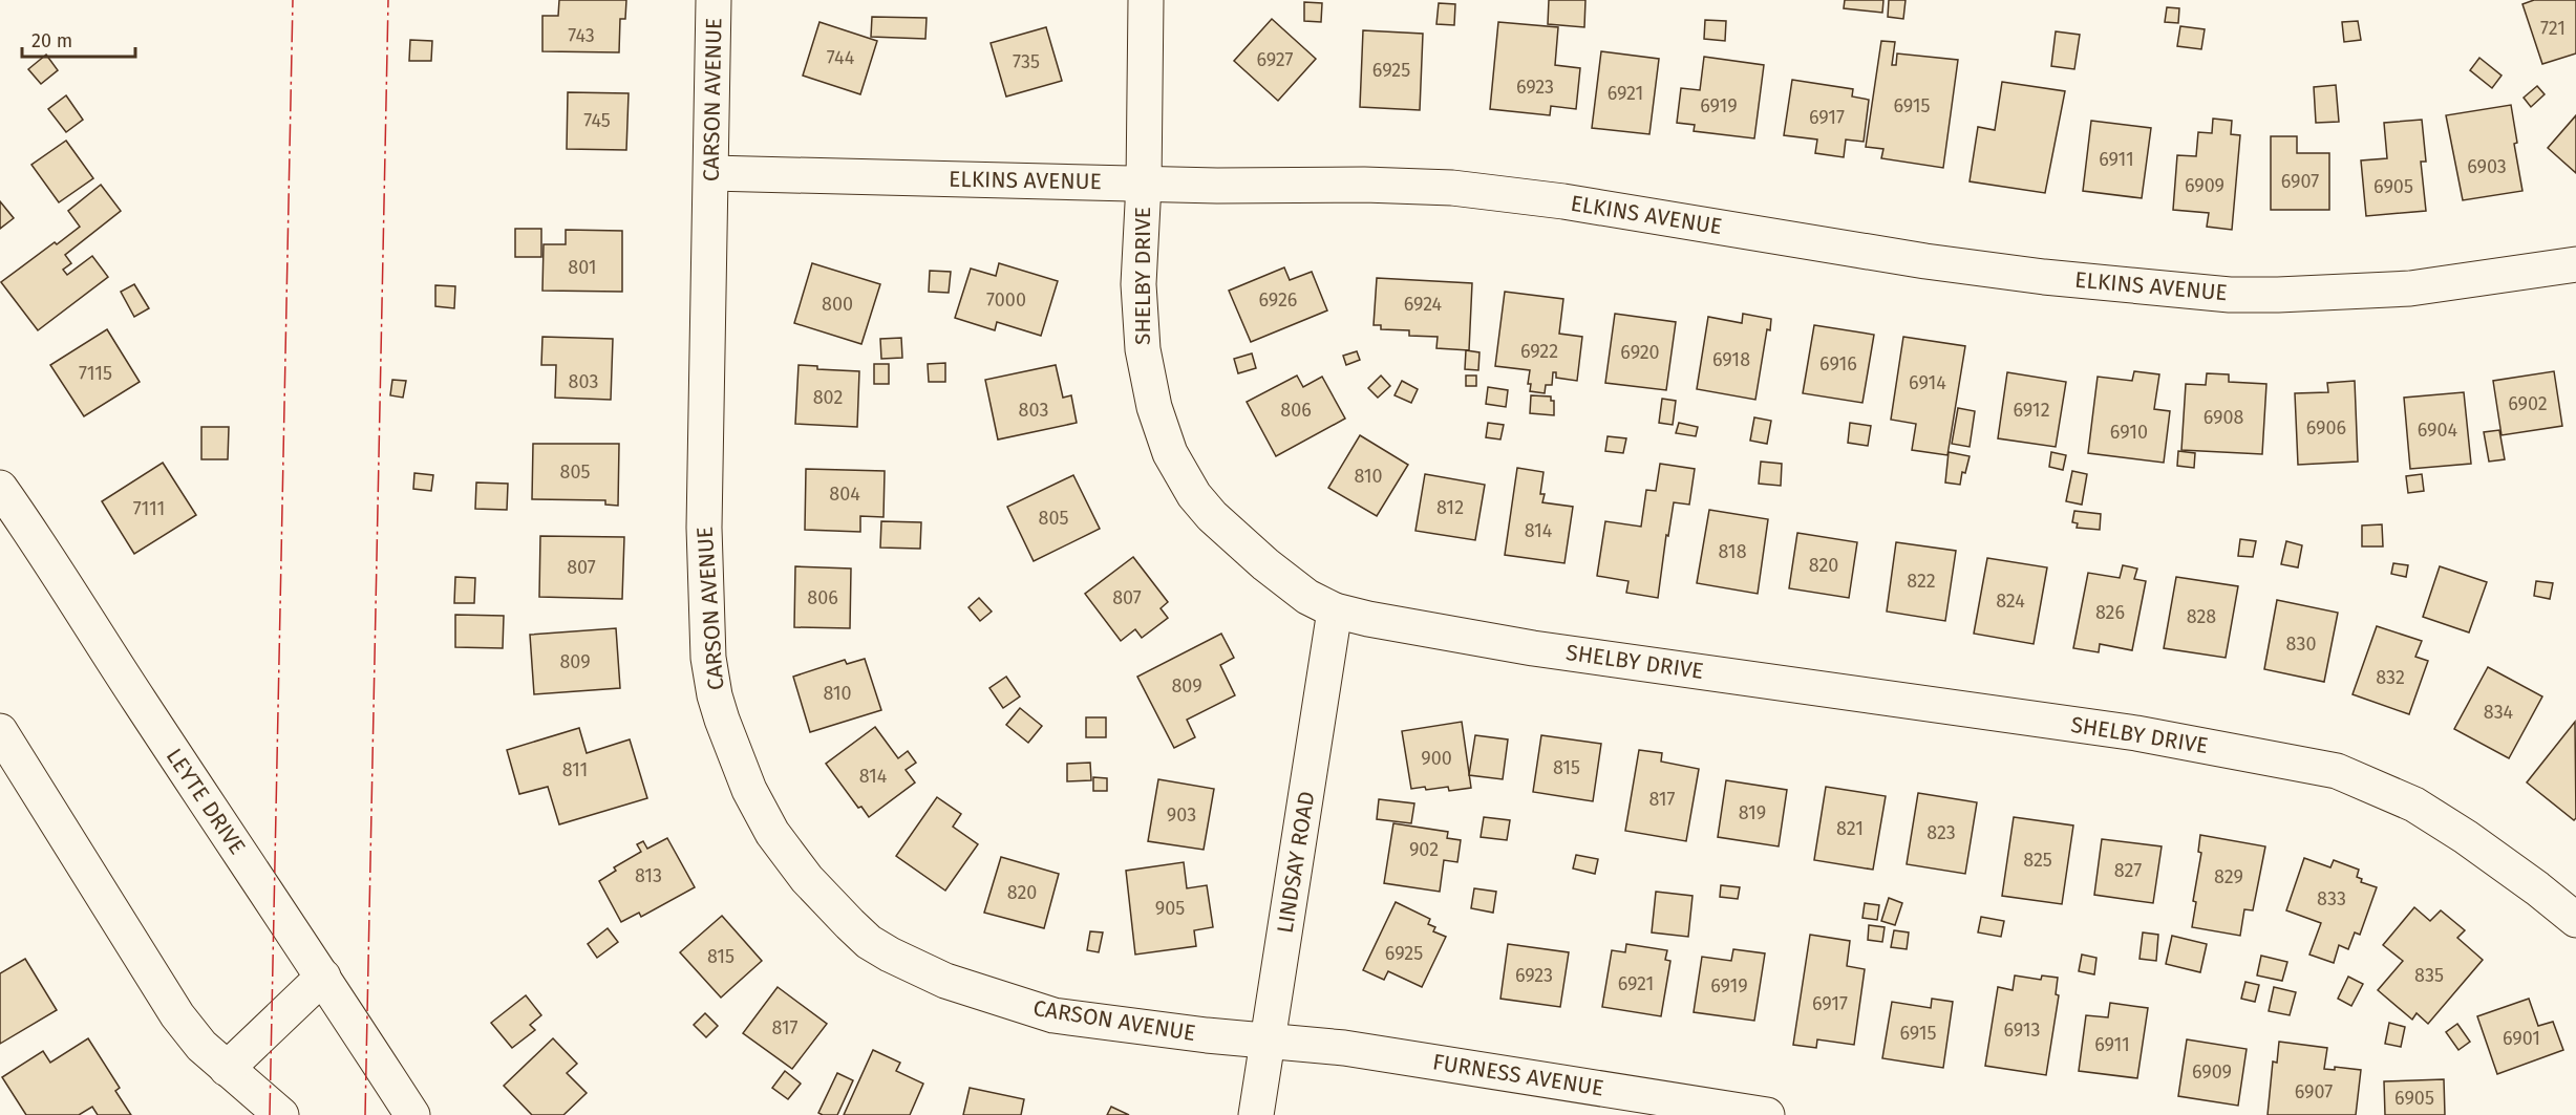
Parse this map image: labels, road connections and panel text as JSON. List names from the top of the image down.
{
  "streets": {
    "street": [
      "CARSON AVENUE",
      "ELKINS AVENUE",
      "SHELBY DRIVE",
      "LEYTE DRIVE",
      "LINDSAY ROAD",
      "FURNESS AVENUE"
    ]
  },
  "crossings": [
    ["CARSON AVENUE", "ELKINS AVENUE"],
    ["CARSON AVENUE", "LINDSAY ROAD"],
    ["CARSON AVENUE", "FURNESS AVENUE"],
    ["ELKINS AVENUE", "SHELBY DRIVE"],
    ["SHELBY DRIVE", "LINDSAY ROAD"],
    ["LINDSAY ROAD", "FURNESS AVENUE"]
  ],
  "house_numbers": [
    "721",
    "743",
    "744",
    "6927",
    "735",
    "6925",
    "6923",
    "6921",
    "6919",
    "6915",
    "6917",
    "745",
    "6911",
    "6903",
    "6907",
    "6909",
    "6905",
    "801",
    "7000",
    "6926",
    "800",
    "6924",
    "6922",
    "6920",
    "6918",
    "6916",
    "7115",
    "803",
    "6914",
    "802",
    "6902",
    "803",
    "806",
    "6912",
    "6908",
    "6906",
    "6904",
    "6910",
    "805",
    "810",
    "804",
    "812",
    "7111",
    "805",
    "814",
    "818",
    "820",
    "807",
    "822",
    "806",
    "807",
    "824",
    "826",
    "828",
    "830",
    "809",
    "832",
    "809",
    "810",
    "834",
    "900",
    "815",
    "811",
    "814",
    "817",
    "819",
    "903",
    "821",
    "823",
    "902",
    "825",
    "827",
    "813",
    "829",
    "820",
    "833",
    "905",
    "6925",
    "815",
    "6923",
    "835",
    "6921",
    "6919",
    "6917",
    "817",
    "6913",
    "6915",
    "6901",
    "6911",
    "6909",
    "6907",
    "6905"
  ],
  "scale_bar": "20 m"
}
